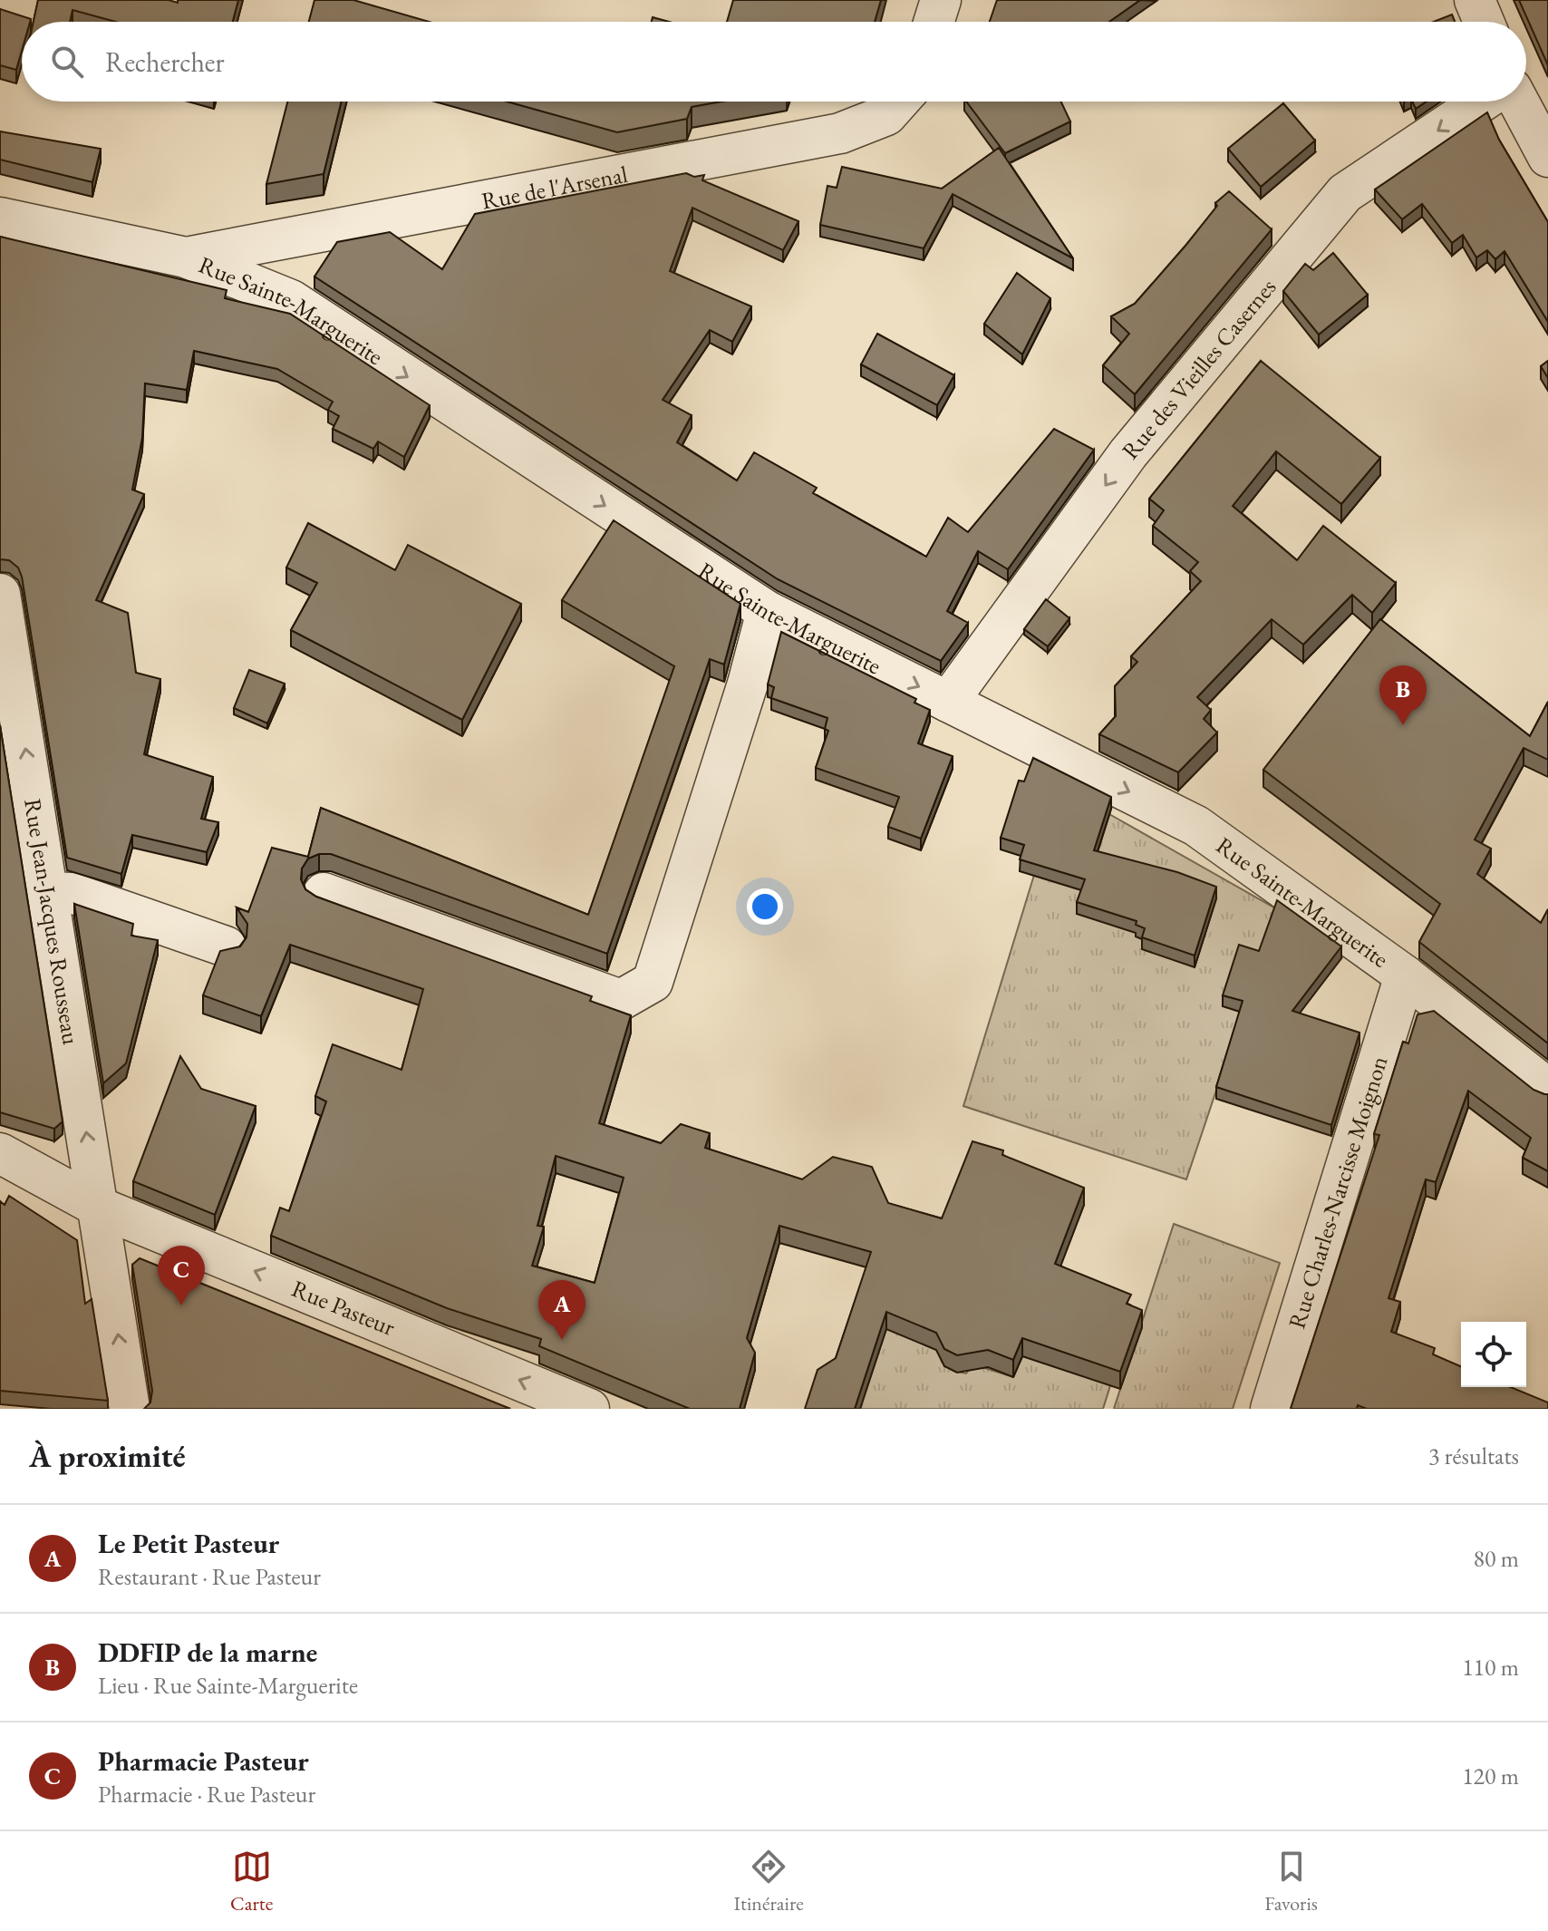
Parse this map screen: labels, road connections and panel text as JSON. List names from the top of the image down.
{
  "streets": {
    "street": [
      "Rue de l'Arsenal",
      "Rue Sainte-Marguerite",
      "Rue des Vieilles Casernes",
      "Rue Jean-Jacques Rousseau",
      "Rue Charles-Narcisse Moignon",
      "Rue Pasteur"
    ]
  },
  "crossings": [
    ["Rue de l'Arsenal", "Rue Sainte-Marguerite"],
    ["Rue Sainte-Marguerite", "Rue des Vieilles Casernes"],
    ["Rue Sainte-Marguerite", "Rue Charles-Narcisse Moignon"],
    ["Rue Jean-Jacques Rousseau", "Rue Pasteur"]
  ],
  "one_way": [
    "Rue Sainte-Marguerite",
    "Rue des Vieilles Casernes",
    "Rue Jean-Jacques Rousseau",
    "Rue Pasteur"
  ],
  "page": {
    "search": "Rechercher",
    "pins": ["B", "C", "A"],
    "heading": ["À proximité", "3 résultats"],
    "list": [
      {
        "mark": "A",
        "name": "Le Petit Pasteur",
        "note": "Restaurant · Rue Pasteur",
        "value": "80 m"
      },
      {
        "mark": "B",
        "name": "DDFIP de la marne",
        "note": "Lieu · Rue Sainte-Marguerite",
        "value": "110 m"
      },
      {
        "mark": "C",
        "name": "Pharmacie Pasteur",
        "note": "Pharmacie · Rue Pasteur",
        "value": "120 m"
      }
    ],
    "nav": ["Carte", "Itinéraire", "Favoris"]
  }
}
